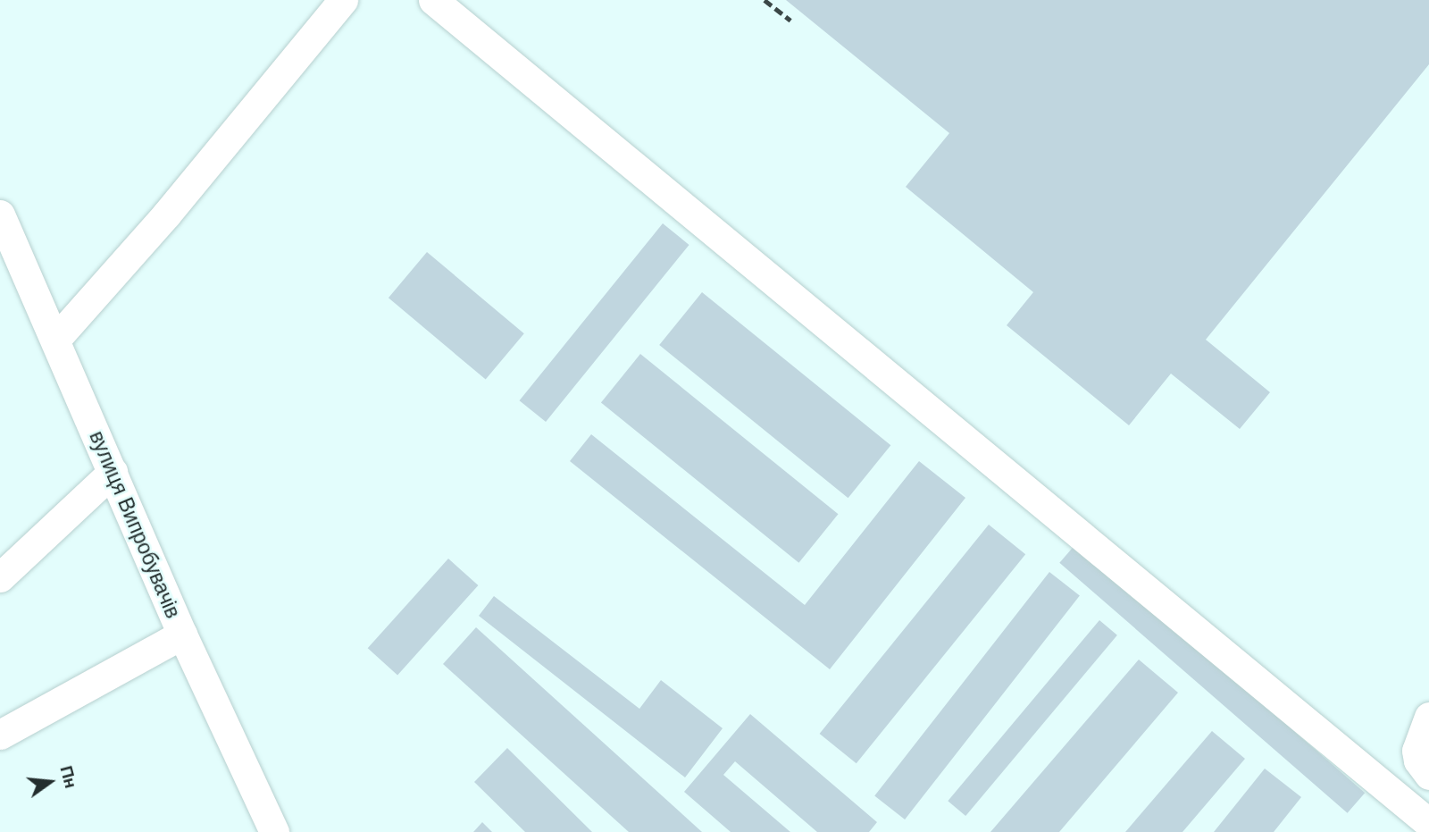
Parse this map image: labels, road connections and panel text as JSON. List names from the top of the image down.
{
  "streets": {
    "street": ["вулиця Випробувачів"]
  },
  "north": "right"
}
